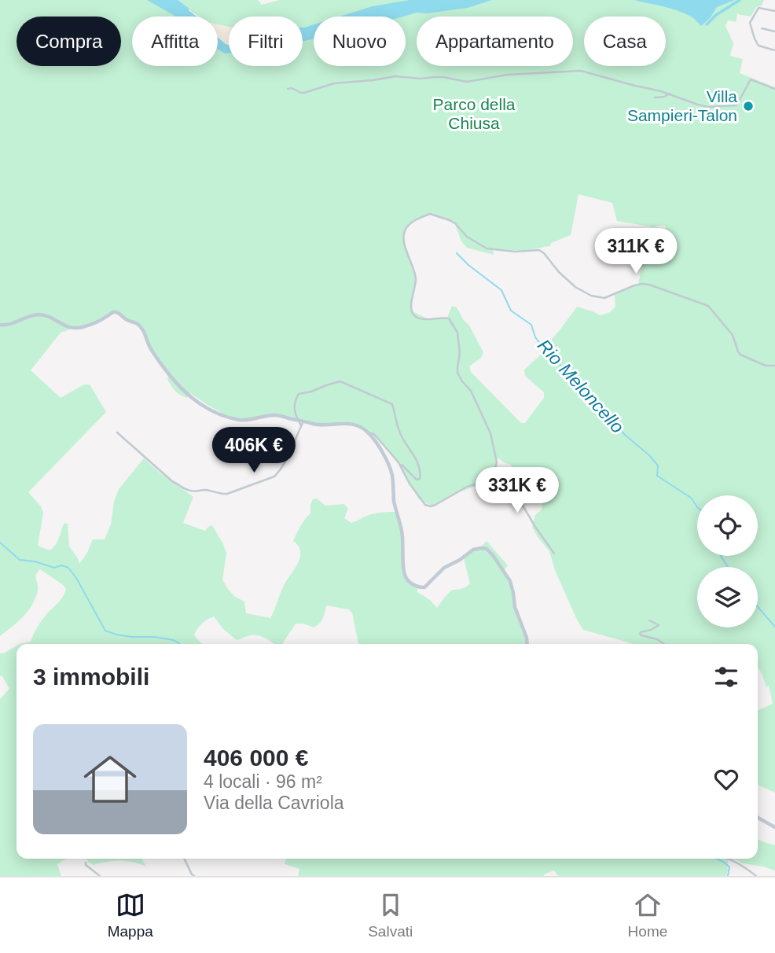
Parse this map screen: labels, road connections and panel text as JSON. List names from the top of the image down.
{
  "water": ["Rio Meloncello"],
  "parks": ["Parco della Chiusa"],
  "places": ["Villa Sampieri-Talon"],
  "page": {
    "chip": [
      "Compra",
      "Affitta",
      "Filtri",
      "Nuovo",
      "Appartamento",
      "Casa"
    ],
    "price": ["311K €", "406K €", "331K €"],
    "heading": "3 immobili",
    "list": [
      {
        "name": "406 000 €",
        "note": "4 locali · 96 m² · Via della Cavriola"
      }
    ],
    "tabs": ["Mappa", "Salvati", "Home"]
  }
}
